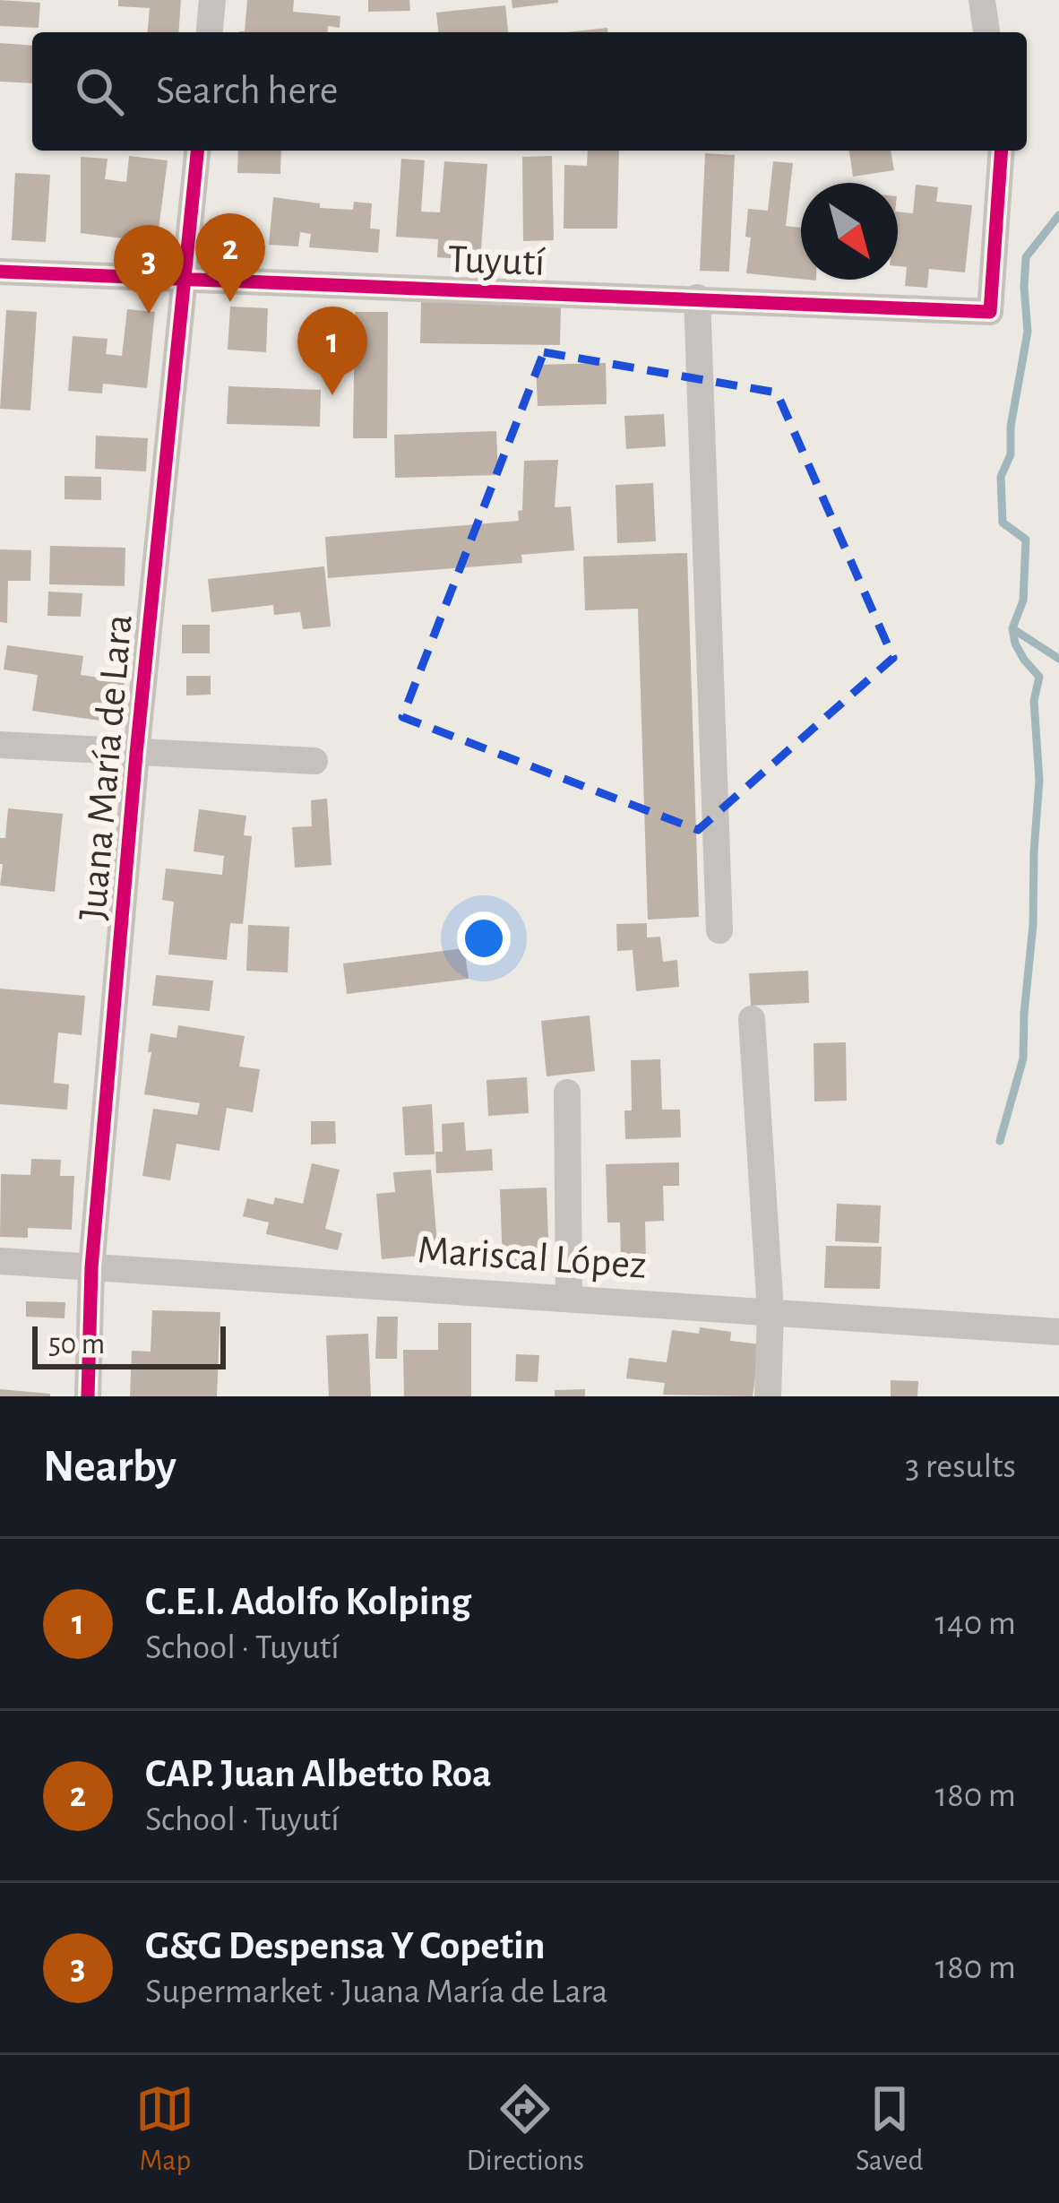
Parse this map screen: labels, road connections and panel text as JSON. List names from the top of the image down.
{
  "streets": {
    "street": ["Tuyutí", "Juana María de Lara", "Mariscal López"]
  },
  "crossings": [
    ["Tuyutí", "Juana María de Lara"],
    ["Juana María de Lara", "Mariscal López"]
  ],
  "scale_bar": "50 m",
  "north": "bottom right",
  "page": {
    "search": "Search here",
    "pins": ["2", "3", "1"],
    "scale": "50 m",
    "heading": ["Nearby", "3 results"],
    "list": [
      {
        "mark": "1",
        "name": "C.E.I. Adolfo Kolping",
        "note": "School · Tuyutí",
        "value": "140 m"
      },
      {
        "mark": "2",
        "name": "CAP. Juan Albetto Roa",
        "note": "School · Tuyutí",
        "value": "180 m"
      },
      {
        "mark": "3",
        "name": "G&G Despensa Y Copetin",
        "note": "Supermarket · Juana María de Lara",
        "value": "180 m"
      }
    ],
    "nav": ["Map", "Directions", "Saved"]
  }
}
